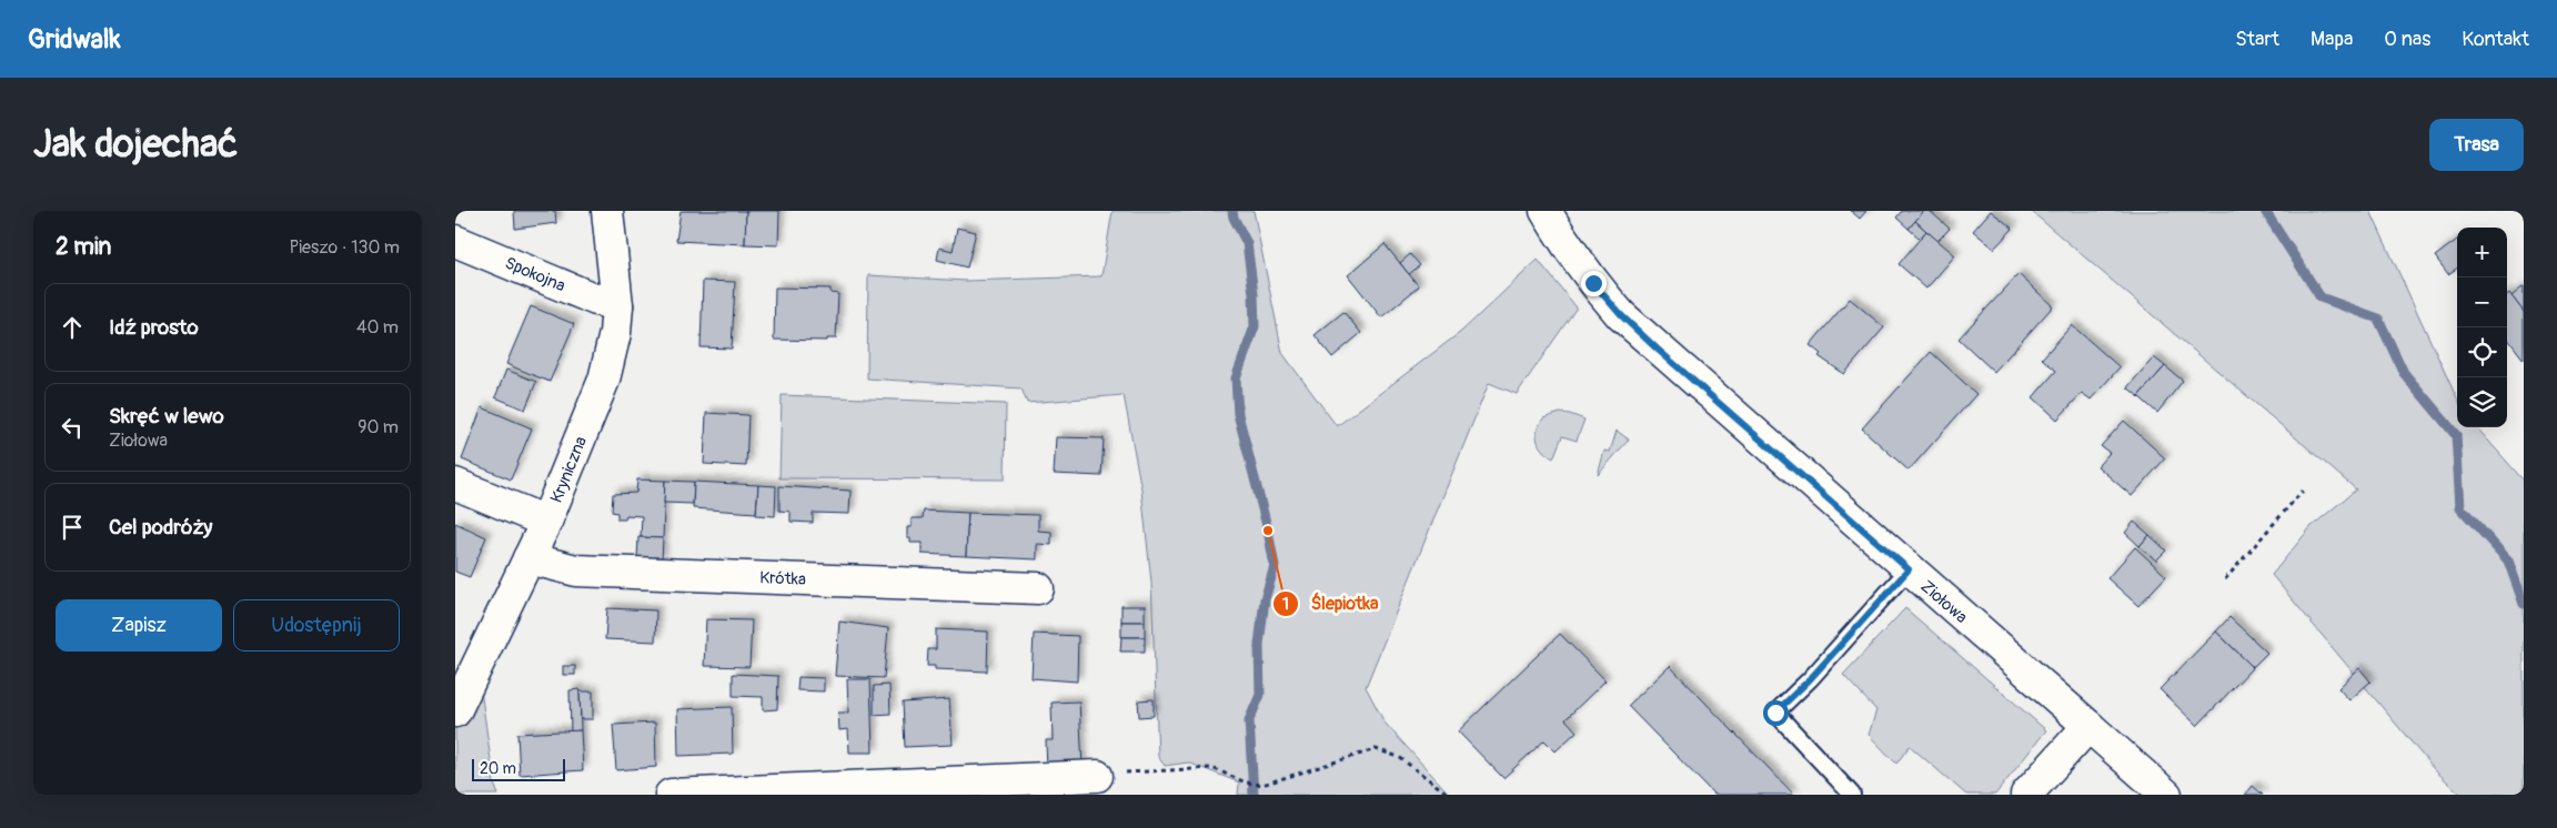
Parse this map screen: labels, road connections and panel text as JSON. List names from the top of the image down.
{
  "streets": {
    "street": [
      "Spokojna",
      "Kryniczna",
      "Krótka",
      "Ziołowa"
    ]
  },
  "crossings": [
    ["Spokojna", "Kryniczna"],
    ["Kryniczna", "Krótka"]
  ],
  "places": ["Ślepiotka"],
  "scale_bar": "20 m",
  "page": {
    "header": "Gridwalk",
    "nav": [
      "Start",
      "Mapa",
      "O nas",
      "Kontakt"
    ],
    "buttons": [
      "Trasa",
      ["Zapisz", "Udostępnij"]
    ],
    "title": "Jak dojechać",
    "heading": ["2 min", "Pieszo · 130 m"],
    "map_buttons": ["+", "−"],
    "list": [
      ["Idź prosto", "40 m"],
      ["Skręć w lewo", "Ziołowa", "90 m"],
      "Cel podróży"
    ],
    "scale": "20 m"
  }
}
